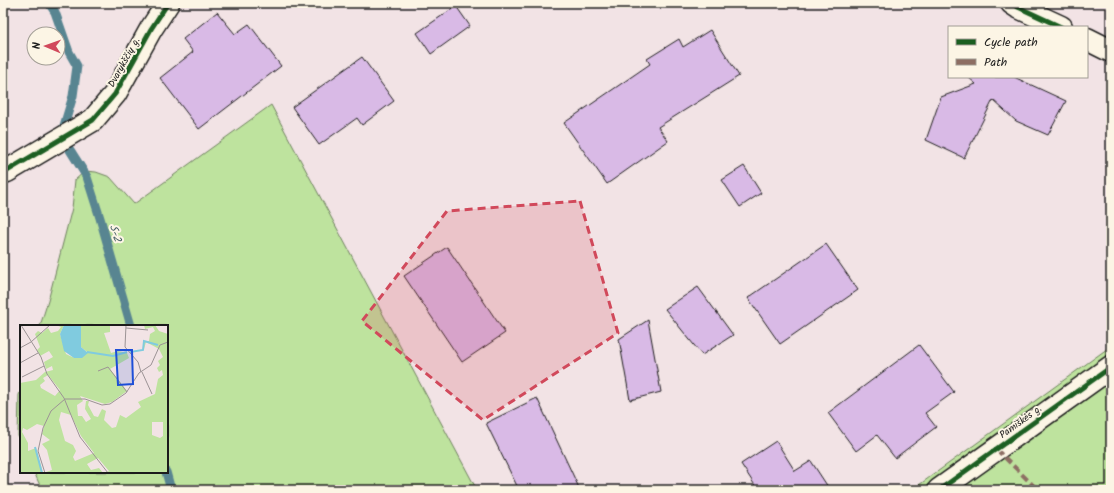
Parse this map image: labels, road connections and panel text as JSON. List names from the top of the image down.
{
  "streets": {
    "street": ["Dvarykščių g.", "Pamiškės g."]
  },
  "water": ["S-2"],
  "legend": ["Cycle path", "Path"],
  "north": "left"
}
